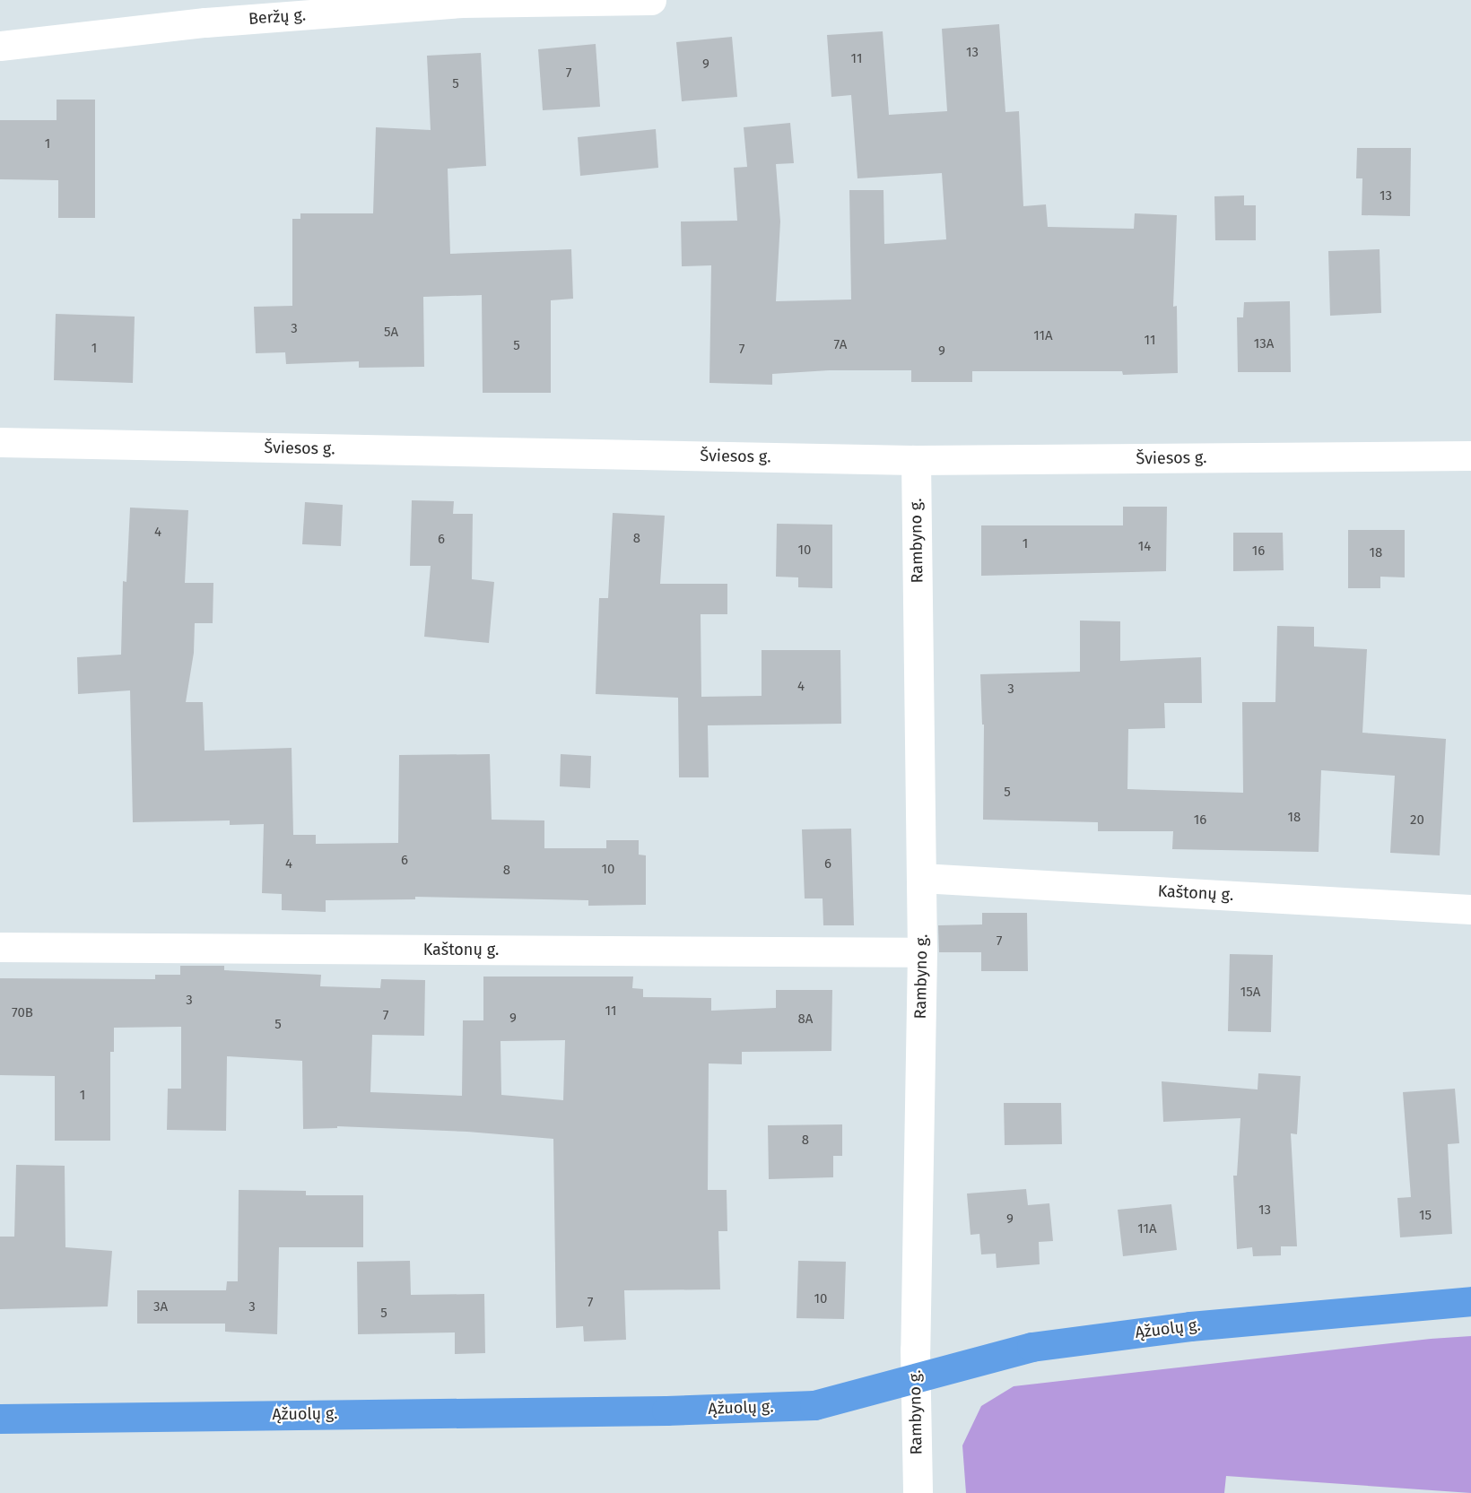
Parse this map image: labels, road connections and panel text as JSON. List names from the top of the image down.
{
  "streets": {
    "main road": ["Ąžuolų g."],
    "street": [
      "Beržų g.",
      "Šviesos g.",
      "Rambyno g.",
      "Kaštonų g."
    ]
  },
  "crossings": [
    ["Šviesos g.", "Rambyno g."],
    ["Rambyno g.", "Kaštonų g."],
    ["Rambyno g.", "Ąžuolų g."]
  ],
  "house_numbers": [
    "13",
    "11",
    "9",
    "7",
    "5",
    "1",
    "13",
    "3",
    "5A",
    "11A",
    "11",
    "13A",
    "7A",
    "5",
    "1",
    "7",
    "9",
    "4",
    "8",
    "6",
    "1",
    "14",
    "10",
    "16",
    "18",
    "4",
    "3",
    "5",
    "18",
    "16",
    "20",
    "6",
    "4",
    "6",
    "10",
    "8",
    "7",
    "15A",
    "3",
    "11",
    "70B",
    "7",
    "9",
    "8A",
    "5",
    "1",
    "8",
    "13",
    "15",
    "9",
    "11A",
    "10",
    "7",
    "3A",
    "3",
    "5"
  ]
}
